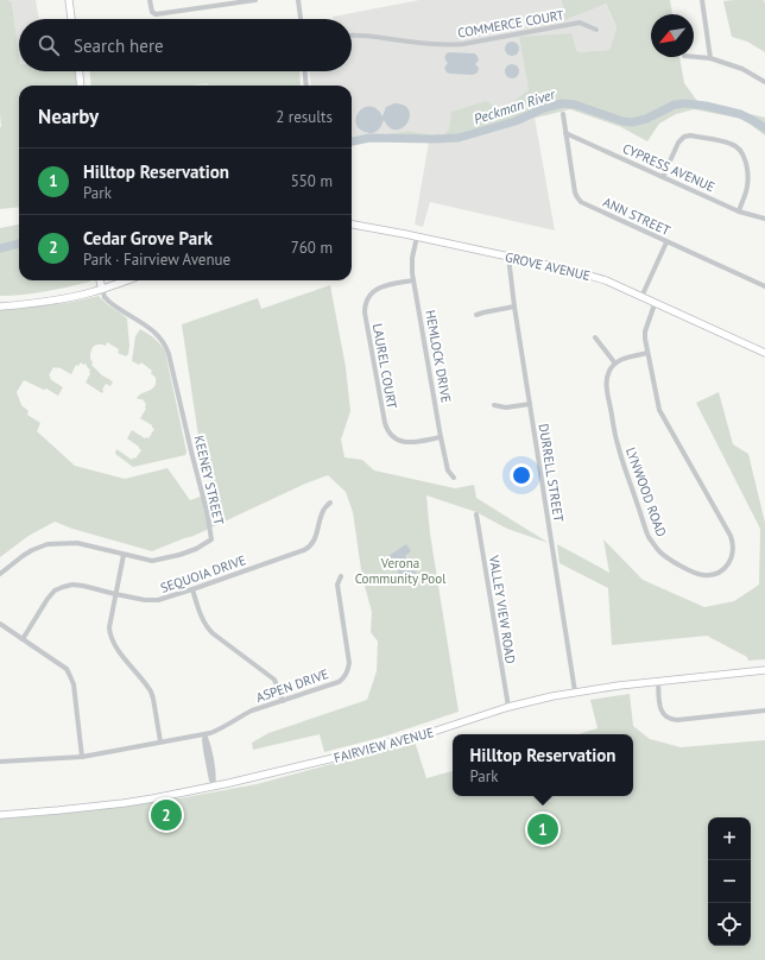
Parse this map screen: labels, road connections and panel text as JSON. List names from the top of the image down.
{
  "streets": {
    "main road": ["GROVE AVENUE", "FAIRVIEW AVENUE"],
    "street": [
      "COMMERCE COURT",
      "CYPRESS AVENUE",
      "ANN STREET",
      "HEMLOCK DRIVE",
      "LAUREL COURT",
      "DURRELL STREET",
      "KEENEY STREET",
      "LYNWOOD ROAD",
      "SEQUOIA DRIVE",
      "VALLEY VIEW ROAD",
      "ASPEN DRIVE"
    ]
  },
  "crossings": [
    ["CYPRESS AVENUE", "ANN STREET"],
    ["GROVE AVENUE", "HEMLOCK DRIVE"],
    ["GROVE AVENUE", "DURRELL STREET"],
    ["GROVE AVENUE", "LYNWOOD ROAD"],
    ["HEMLOCK DRIVE", "LAUREL COURT"],
    ["DURRELL STREET", "FAIRVIEW AVENUE"],
    ["VALLEY VIEW ROAD", "FAIRVIEW AVENUE"]
  ],
  "water": ["Peckman River"],
  "parks": ["Verona Community Pool"],
  "north": "bottom left",
  "page": {
    "search": "Search here",
    "heading": ["Nearby", "2 results"],
    "list": [
      {
        "mark": "1",
        "name": "Hilltop Reservation",
        "note": "Park",
        "value": "550 m"
      },
      {
        "mark": "2",
        "name": "Cedar Grove Park",
        "note": "Park · Fairview Avenue",
        "value": "760 m"
      }
    ],
    "popup": ["Hilltop Reservation", "Park"],
    "pins": ["2", "1"],
    "map_buttons": ["+", "−"]
  }
}
